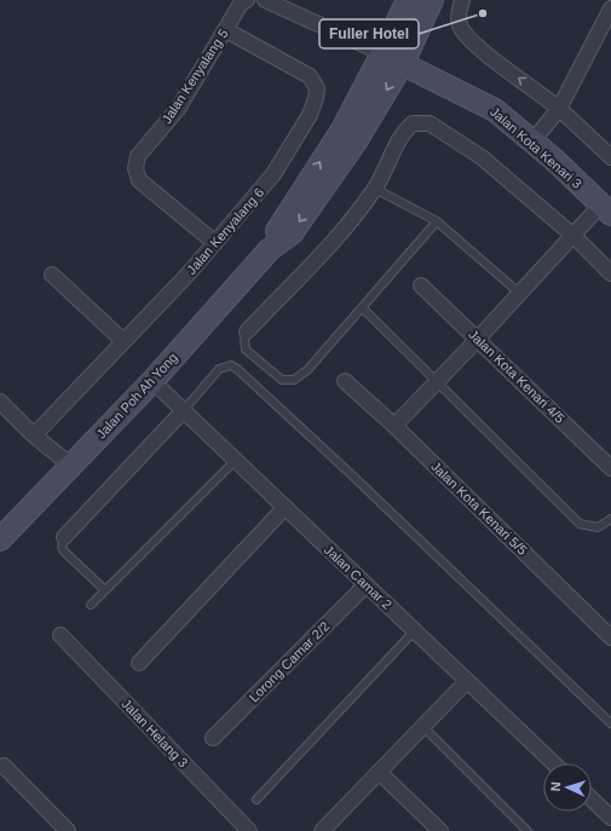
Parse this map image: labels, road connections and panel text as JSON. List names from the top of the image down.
{
  "streets": {
    "main road": ["Jalan Kota Kenari 3", "Jalan Poh Ah Yong"],
    "street": [
      "Jalan Kenyalang 5",
      "Jalan Kenyalang 6",
      "Jalan Kota Kenari 4/5",
      "Jalan Kota Kenari 5/5",
      "Jalan Camar 2",
      "Lorong Camar 2/2",
      "Jalan Helang 3"
    ]
  },
  "crossings": [
    ["Jalan Kenyalang 5", "Jalan Kenyalang 6"],
    ["Jalan Kota Kenari 3", "Jalan Poh Ah Yong"],
    ["Jalan Poh Ah Yong", "Jalan Camar 2"],
    ["Jalan Camar 2", "Lorong Camar 2/2"]
  ],
  "places": ["Fuller Hotel"],
  "north": "left"
}
